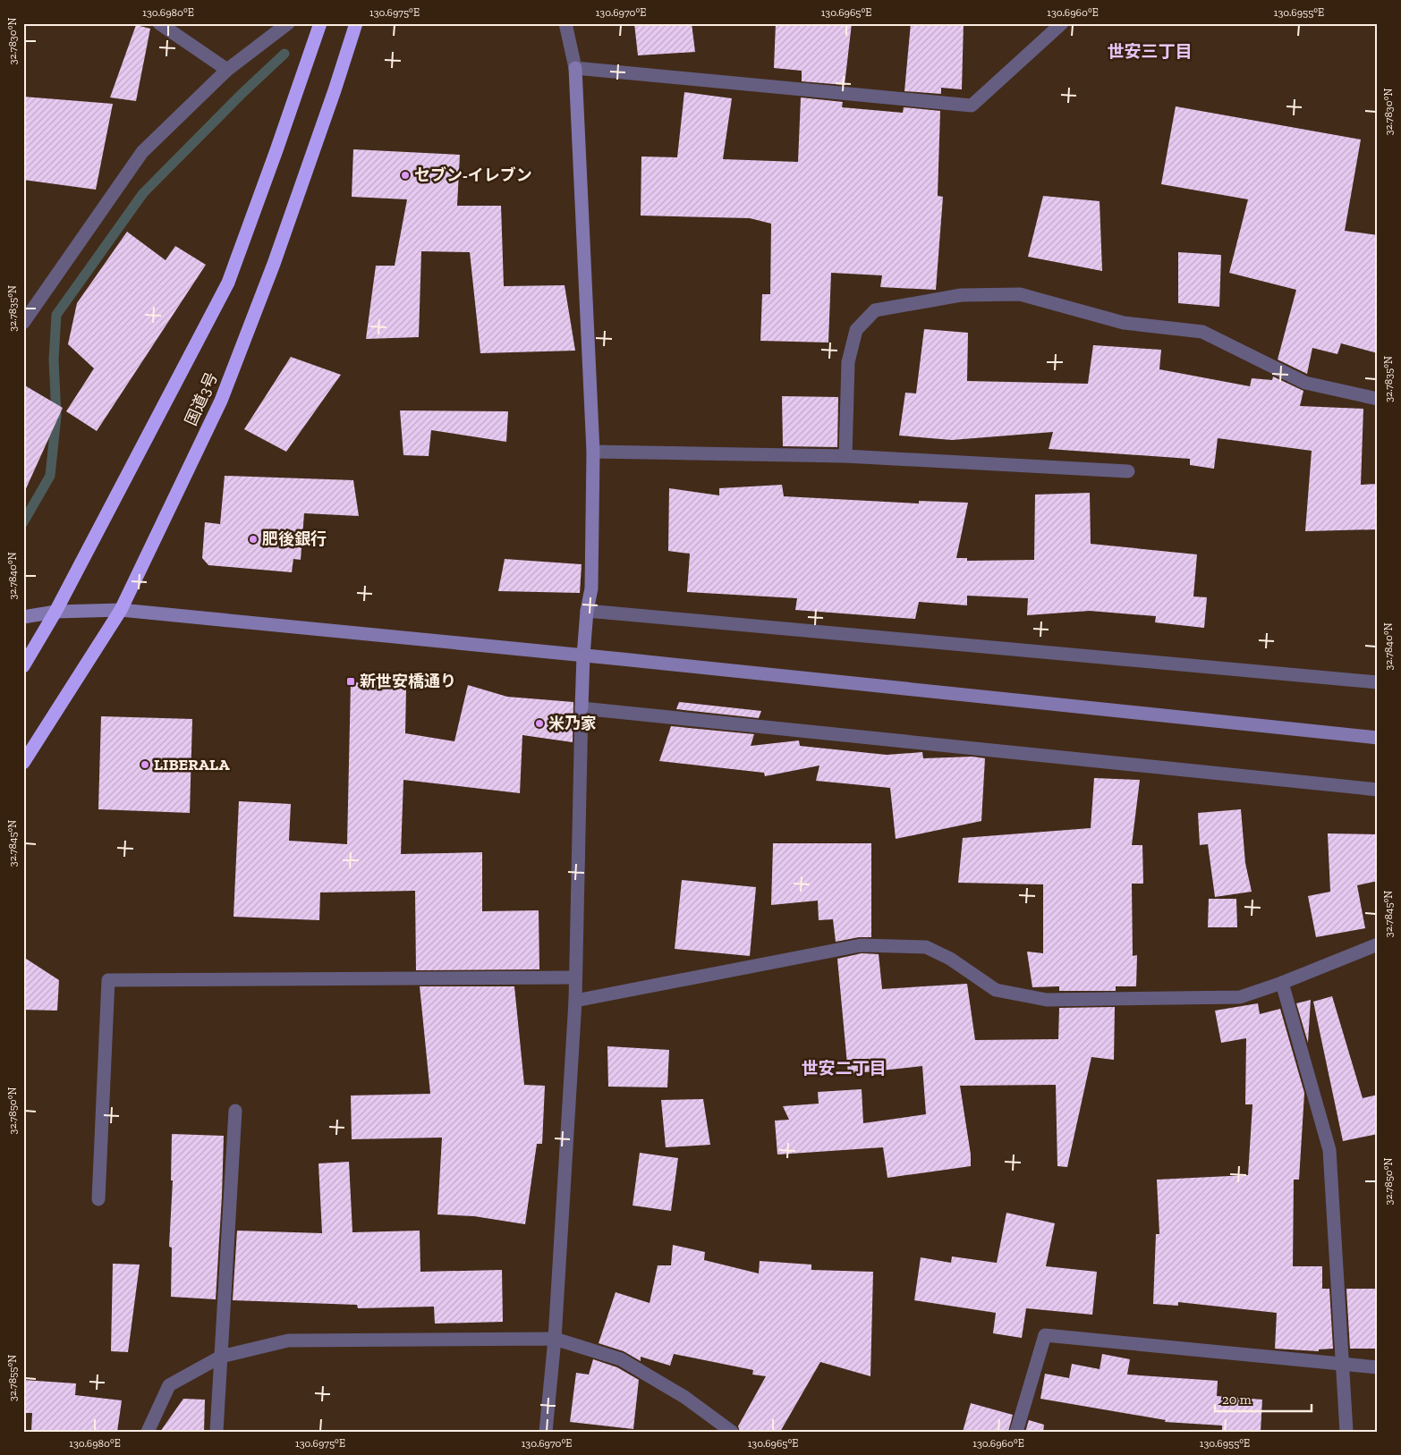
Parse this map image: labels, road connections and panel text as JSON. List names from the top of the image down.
{
  "streets": {
    "highway": ["国道3号"]
  },
  "districts": ["世安三丁目", "世安二丁目"],
  "places": {
    "other": [
      "セブン-イレブン",
      "肥後銀行",
      "米乃家",
      "LIBERALA"
    ],
    "transit": ["新世安橋通り"]
  },
  "scale_bar": "20 m",
  "coordinates": [
    "130.6980°E",
    "130.6975°E",
    "130.6970°E",
    "130.6965°E",
    "130.6960°E",
    "130.6955°E",
    "32.7830°N",
    "32.7835°N",
    "32.7840°N",
    "32.7845°N",
    "32.7850°N",
    "32.7855°N"
  ]
}
